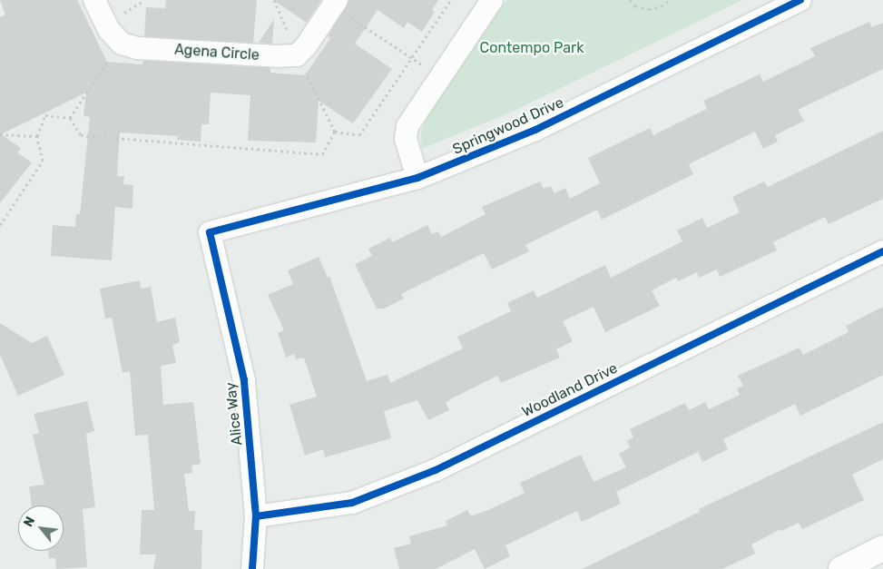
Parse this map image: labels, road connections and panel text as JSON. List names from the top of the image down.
{
  "streets": {
    "street": [
      "Agena Circle",
      "Springwood Drive",
      "Woodland Drive",
      "Alice Way"
    ]
  },
  "crossings": [
    ["Springwood Drive", "Alice Way"],
    ["Woodland Drive", "Alice Way"]
  ],
  "parks": ["Contempo Park"],
  "north": "top left"
}
